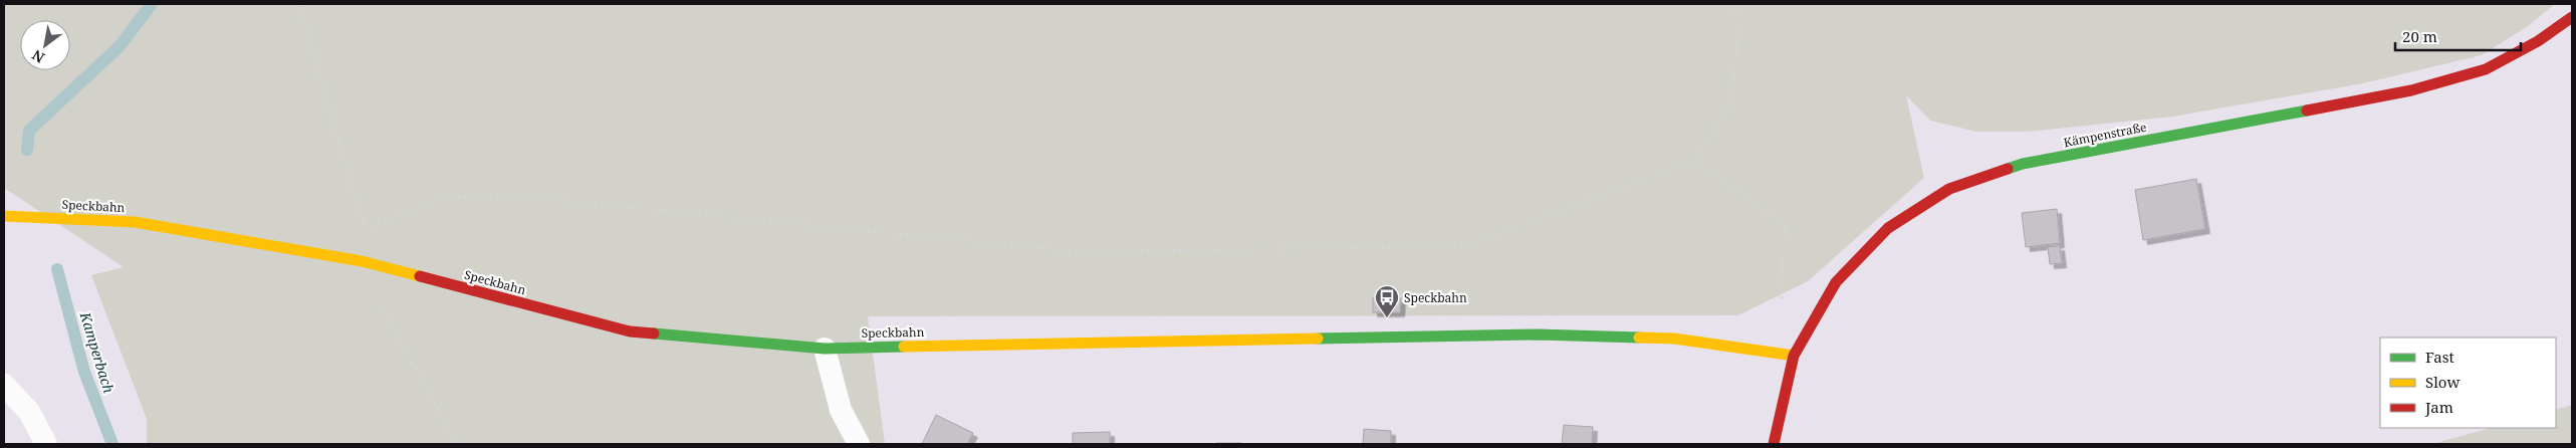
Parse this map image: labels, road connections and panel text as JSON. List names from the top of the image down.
{
  "streets": {
    "street": ["Kämpenstraße", "Speckbahn"]
  },
  "crossings": [
    ["Kämpenstraße", "Speckbahn"]
  ],
  "water": ["Kamperbach"],
  "places": {
    "bus stop": ["Speckbahn"]
  },
  "legend": ["Fast", "Slow", "Jam"],
  "scale_bar": "20 m",
  "north": "bottom left"
}
